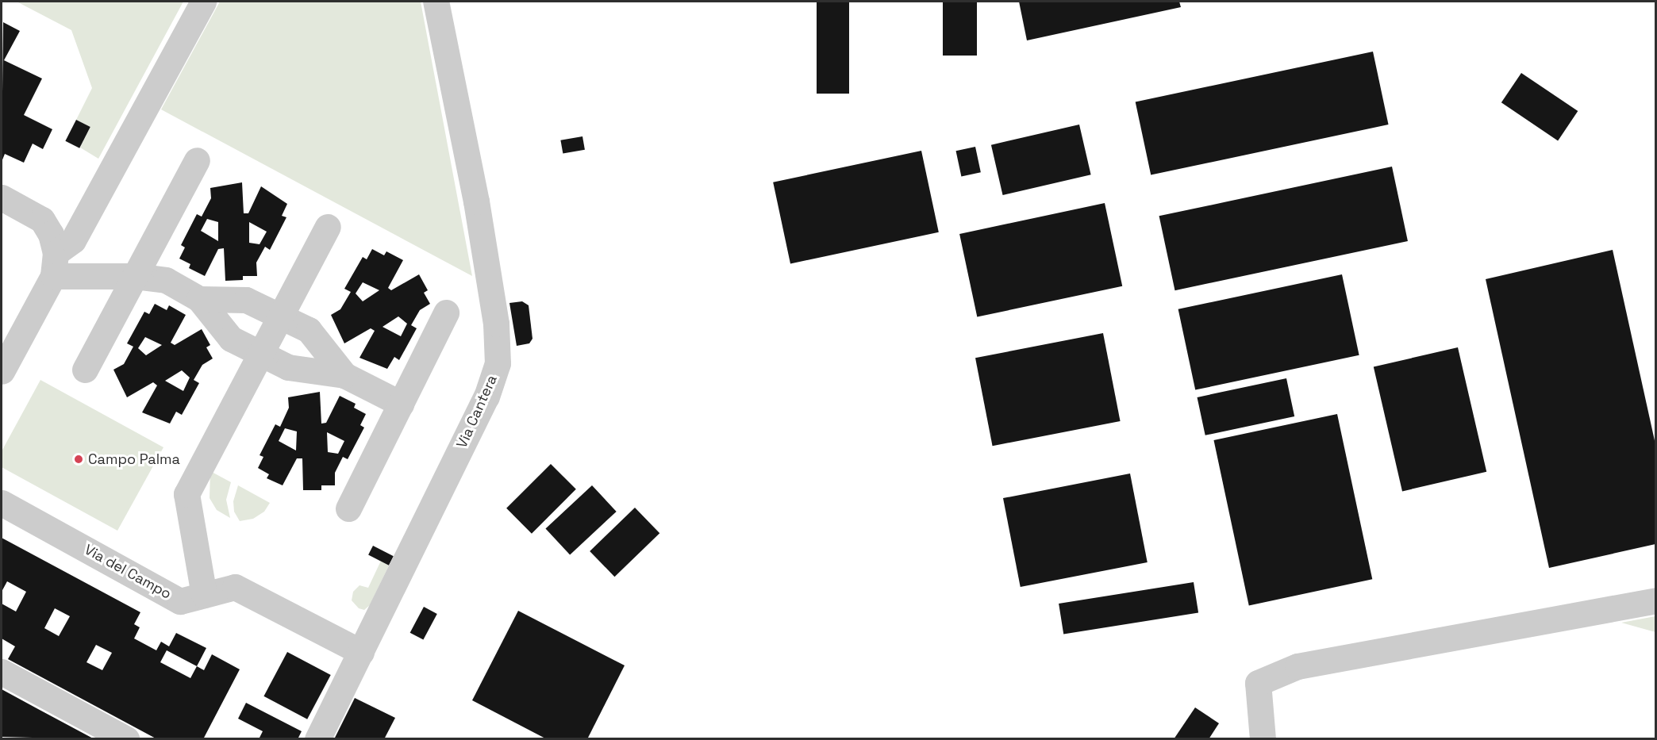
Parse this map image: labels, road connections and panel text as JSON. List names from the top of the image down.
{
  "streets": {
    "street": ["Via Cantera", "Via del Campo"]
  },
  "crossings": [
    ["Via Cantera", "Via del Campo"]
  ],
  "places": ["Campo Palma"]
}
